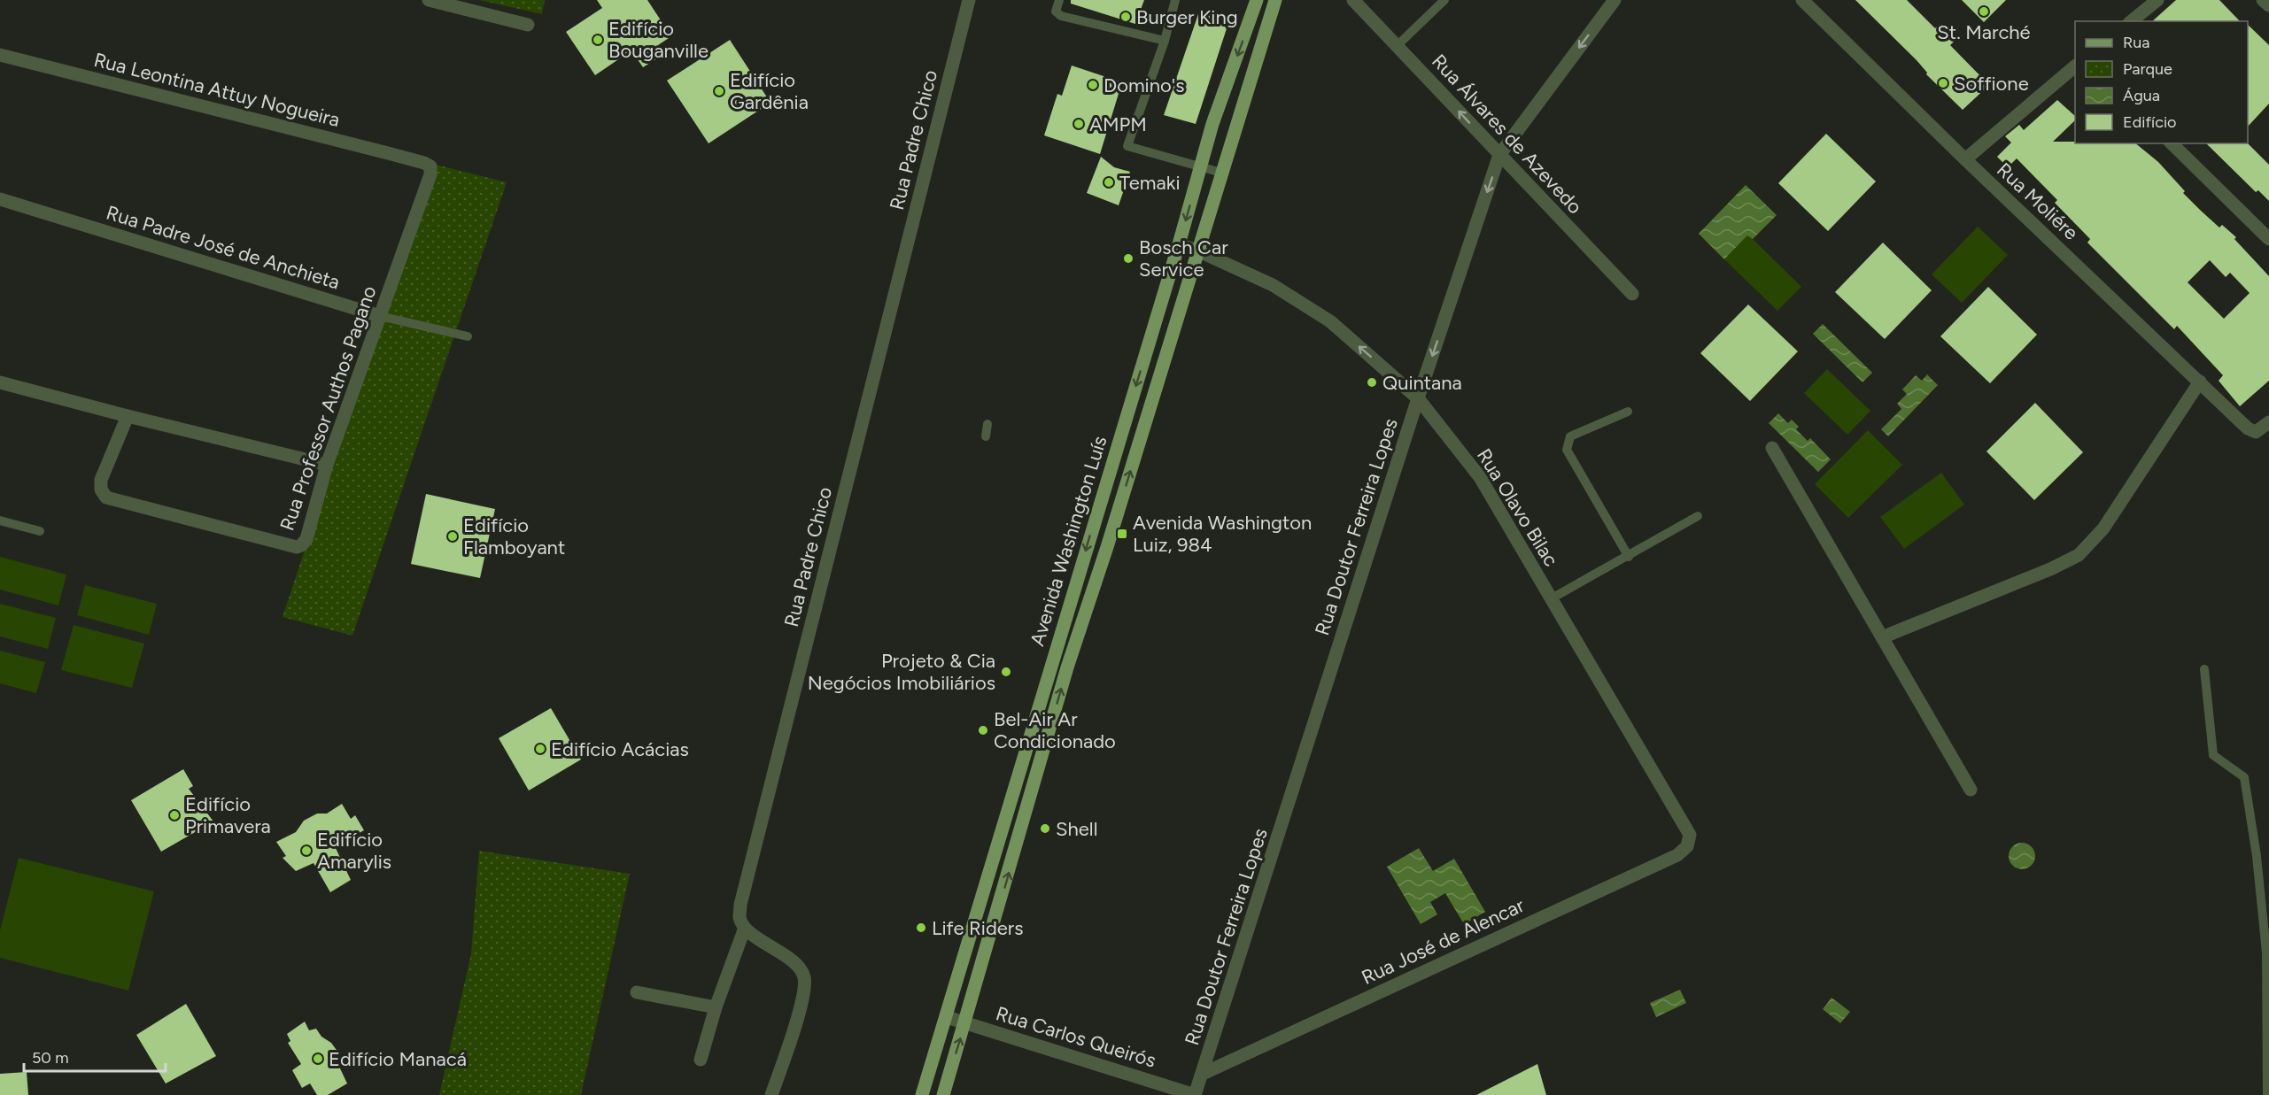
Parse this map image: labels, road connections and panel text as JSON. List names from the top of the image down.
{
  "streets": {
    "main road": ["Avenida Washington Luís"],
    "street": [
      "Rua Leontina Attuy Nogueira",
      "Rua Álvares de Azevedo",
      "Rua Padre Chico",
      "Rua Moliére",
      "Rua Padre José de Anchieta",
      "Rua Professor Authos Pagano",
      "Rua Olavo Bilac",
      "Rua Doutor Ferreira Lopes",
      "Rua José de Alencar",
      "Rua Carlos Queirós"
    ]
  },
  "crossings": [
    ["Rua Leontina Attuy Nogueira", "Rua Professor Authos Pagano"],
    ["Rua Álvares de Azevedo", "Rua Doutor Ferreira Lopes"],
    ["Rua Padre José de Anchieta", "Rua Professor Authos Pagano"],
    ["Rua Olavo Bilac", "Rua Doutor Ferreira Lopes"],
    ["Rua Olavo Bilac", "Avenida Washington Luís"],
    ["Rua Olavo Bilac", "Rua José de Alencar"],
    ["Rua Doutor Ferreira Lopes", "Rua José de Alencar"],
    ["Rua Doutor Ferreira Lopes", "Rua Carlos Queirós"],
    ["Avenida Washington Luís", "Rua Carlos Queirós"]
  ],
  "one_way": ["Rua Álvares de Azevedo", "Rua Doutor Ferreira Lopes"],
  "places": {
    "other": [
      "St. Marché",
      "Burger King",
      "Edifício Bouganville",
      "Soffione",
      "Domino's",
      "Edifício Gardênia",
      "AMPM",
      "Temaki",
      "Bosch Car Service",
      "Quintana",
      "Edifício Flamboyant",
      "Projeto & Cia Negócios Imobiliários",
      "Bel-Air Ar Condicionado",
      "Edifício Acácias",
      "Edifício Primavera",
      "Shell",
      "Edifício Amarylis",
      "Life Riders",
      "Edifício Manacá"
    ],
    "transit": ["Avenida Washington Luiz, 984"]
  },
  "legend": [
    "Rua",
    "Parque",
    "Água",
    "Edifício"
  ],
  "scale_bar": "50 m"
}
